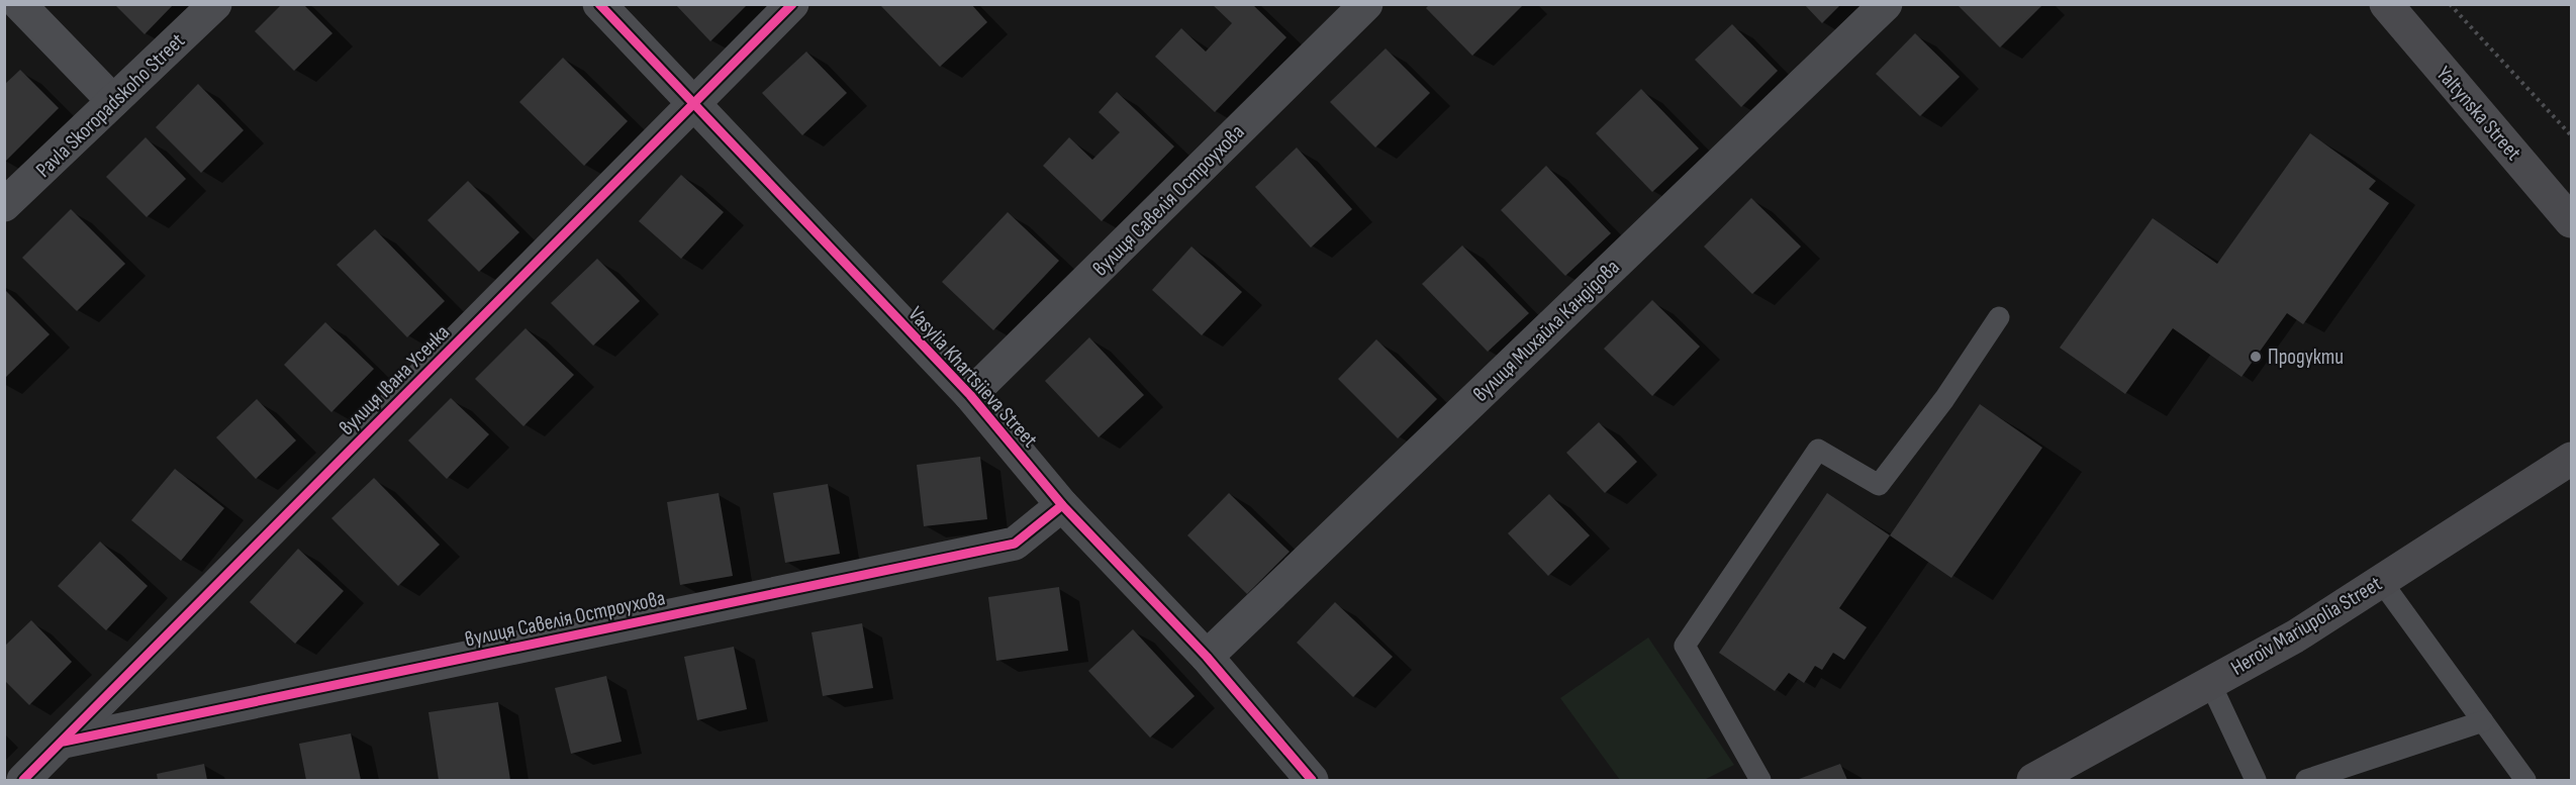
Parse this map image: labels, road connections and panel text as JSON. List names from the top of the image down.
{
  "streets": {
    "main road": ["Yaltynska Street", "Heroiv Mariupolia Street"],
    "street": [
      "Pavla Skoropadskoho Street",
      "вулиця Савелія Остроухова",
      "вулиця Михайла Кандідова",
      "Vasylia Khartsiieva Street",
      "вулиця Івана Усенка"
    ]
  },
  "crossings": [
    ["вулиця Савелія Остроухова", "Vasylia Khartsiieva Street"],
    ["вулиця Савелія Остроухова", "вулиця Івана Усенка"],
    ["вулиця Михайла Кандідова", "Vasylia Khartsiieva Street"],
    ["Vasylia Khartsiieva Street", "вулиця Івана Усенка"]
  ],
  "places": ["Продукти"]
}
